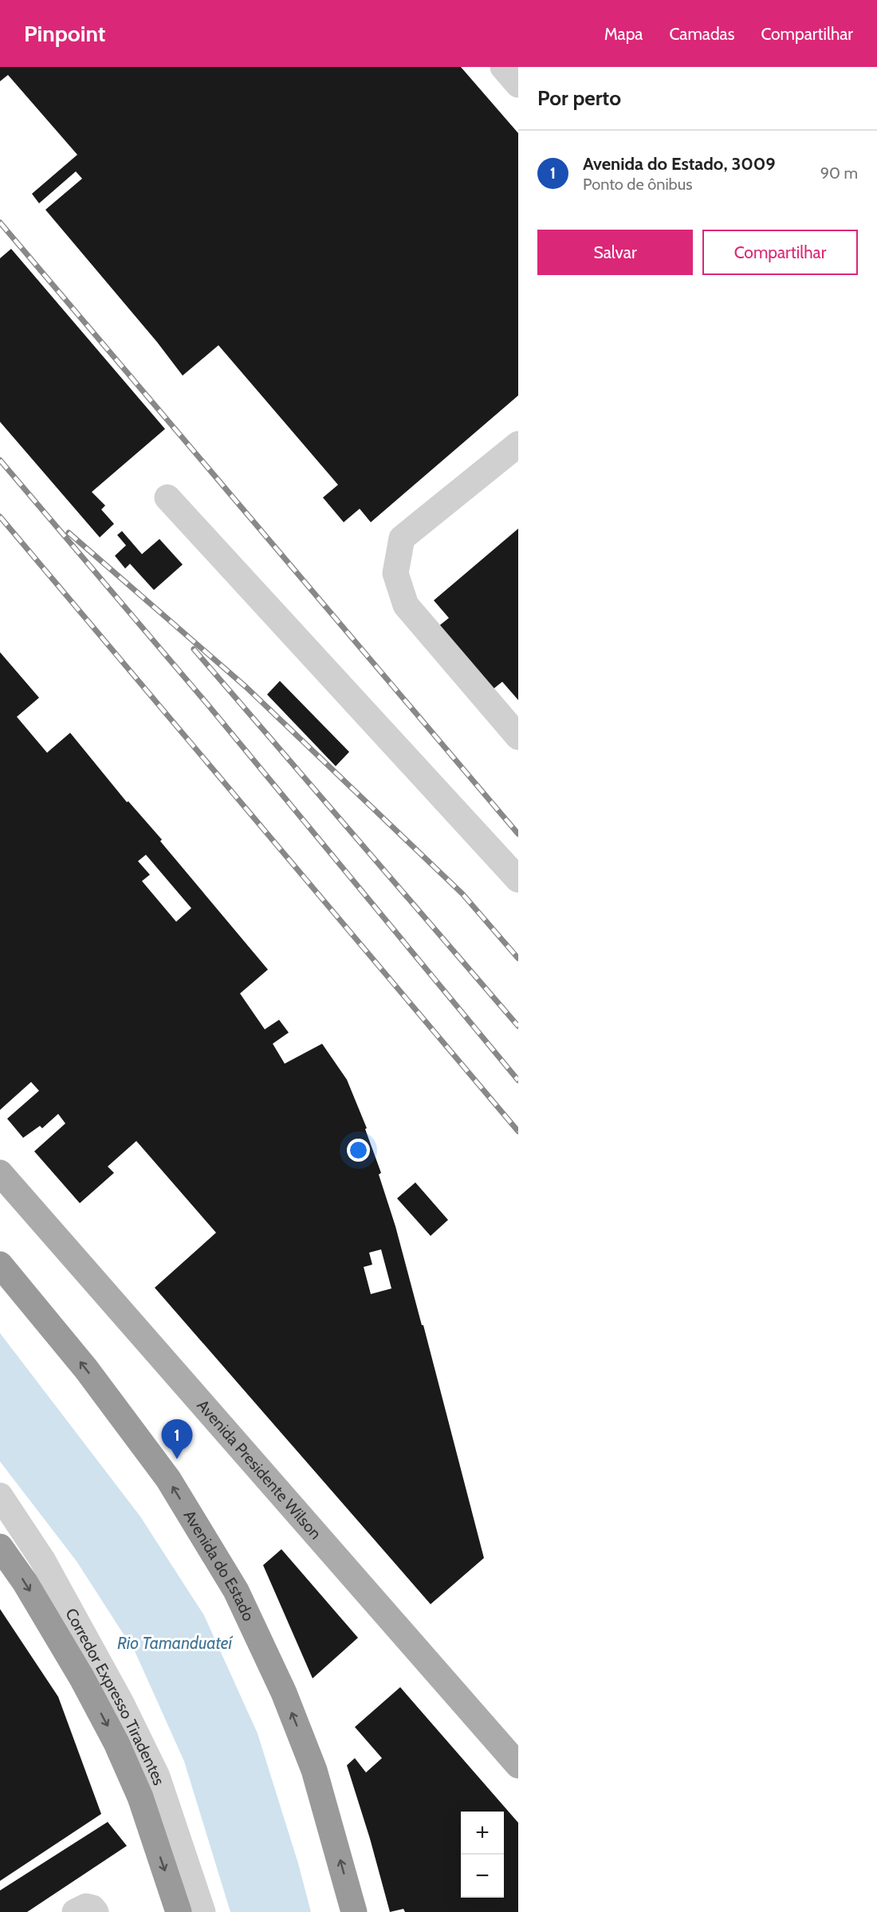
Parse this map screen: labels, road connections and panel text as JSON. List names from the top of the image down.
{
  "streets": {
    "highway": ["Avenida do Estado"],
    "main road": ["Avenida Presidente Wilson"],
    "street": ["Corredor Expresso Tiradentes"]
  },
  "water": ["Rio Tamanduateí"],
  "page": {
    "header": "Pinpoint",
    "nav": ["Mapa", "Camadas", "Compartilhar"],
    "heading": "Por perto",
    "list": [
      {
        "mark": "1",
        "name": "Avenida do Estado, 3009",
        "note": "Ponto de ônibus",
        "value": "90 m"
      }
    ],
    "buttons": ["Salvar", "Compartilhar"],
    "pins": "1",
    "map_buttons": ["+", "−"]
  }
}
